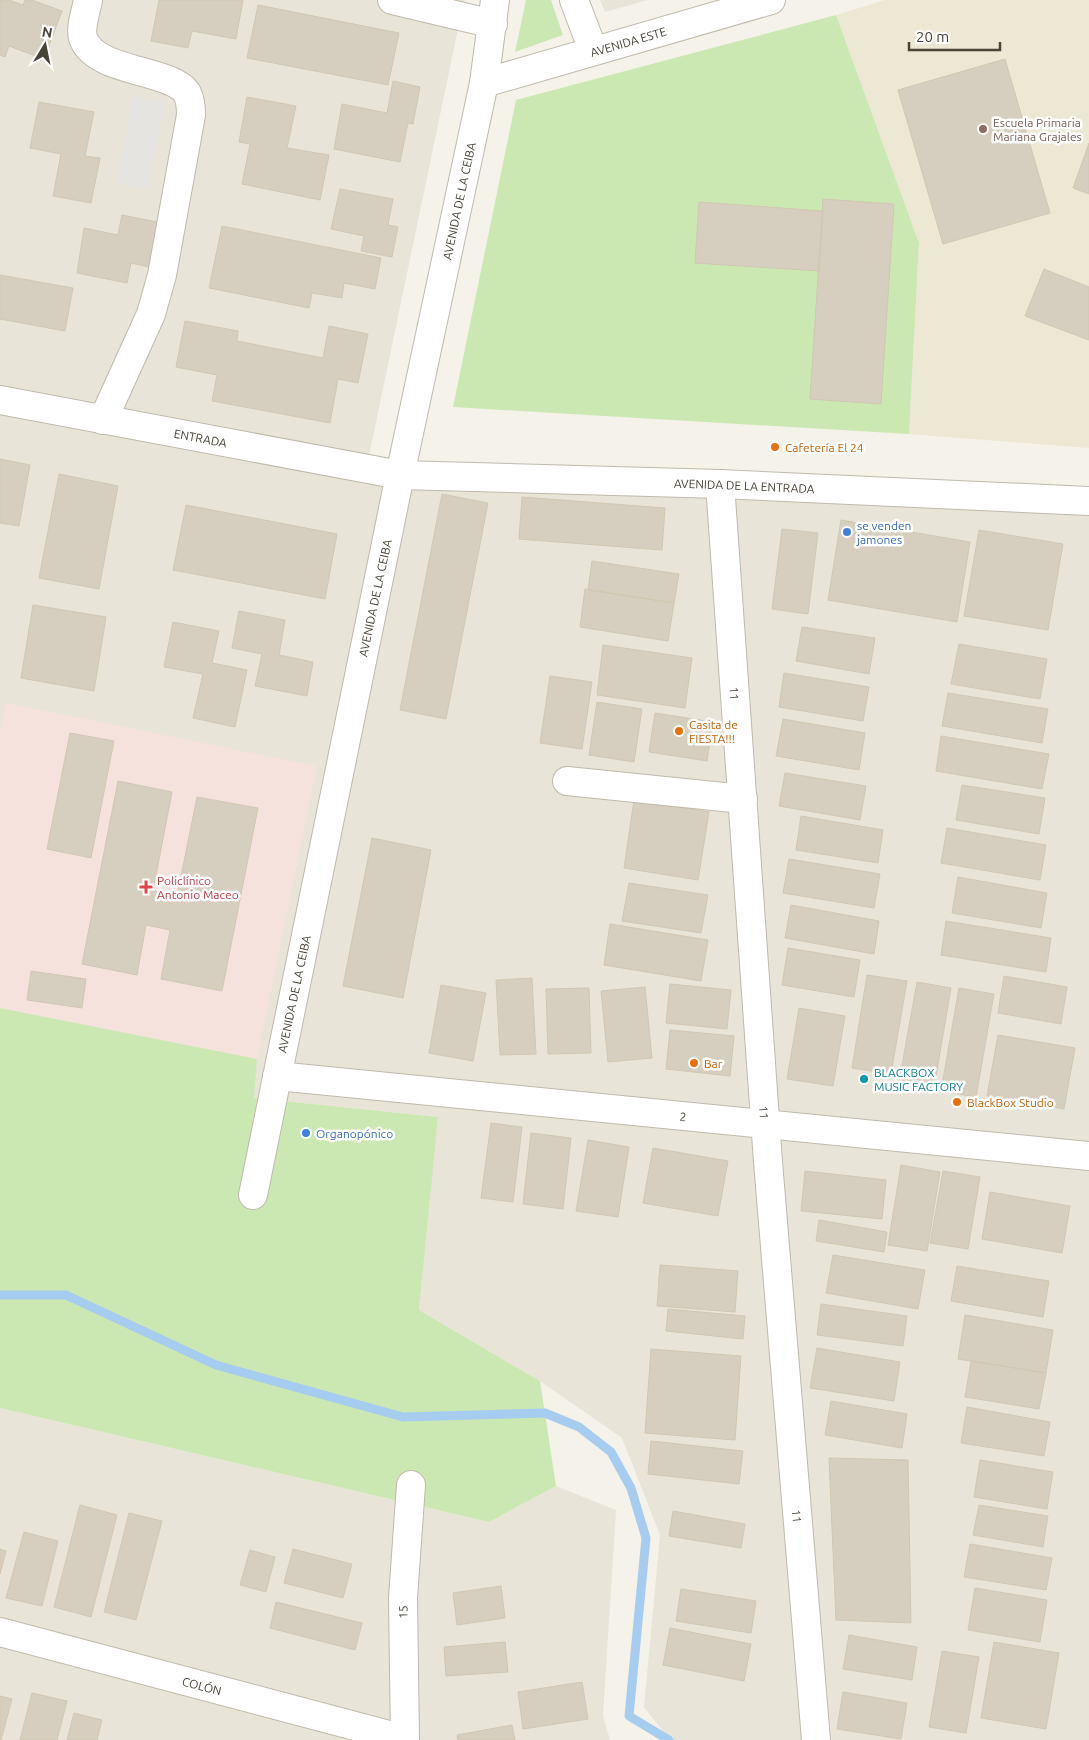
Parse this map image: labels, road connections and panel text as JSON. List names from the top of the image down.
{
  "streets": {
    "street": [
      "AVENIDA ESTE",
      "AVENIDA DE LA CEIBA",
      "ENTRADA",
      "AVENIDA DE LA ENTRADA",
      "11",
      "2",
      "15",
      "COLÓN"
    ]
  },
  "crossings": [
    ["AVENIDA ESTE", "AVENIDA DE LA CEIBA"],
    ["AVENIDA DE LA CEIBA", "ENTRADA"],
    ["AVENIDA DE LA CEIBA", "AVENIDA DE LA ENTRADA"],
    ["AVENIDA DE LA CEIBA", "2"],
    ["ENTRADA", "AVENIDA DE LA ENTRADA"],
    ["AVENIDA DE LA ENTRADA", "11"],
    ["11", "2"],
    ["15", "COLÓN"]
  ],
  "places": {
    "other": [
      "Escuela Primaria Mariana Grajales",
      "Cafetería El 24",
      "se venden jamones",
      "Casita de FIESTA!!!",
      "Bar",
      "BLACKBOX MUSIC FACTORY",
      "BlackBox Studio",
      "Organopónico"
    ],
    "health": ["Policlínico Antonio Maceo"]
  },
  "scale_bar": "20 m",
  "north": "top"
}
